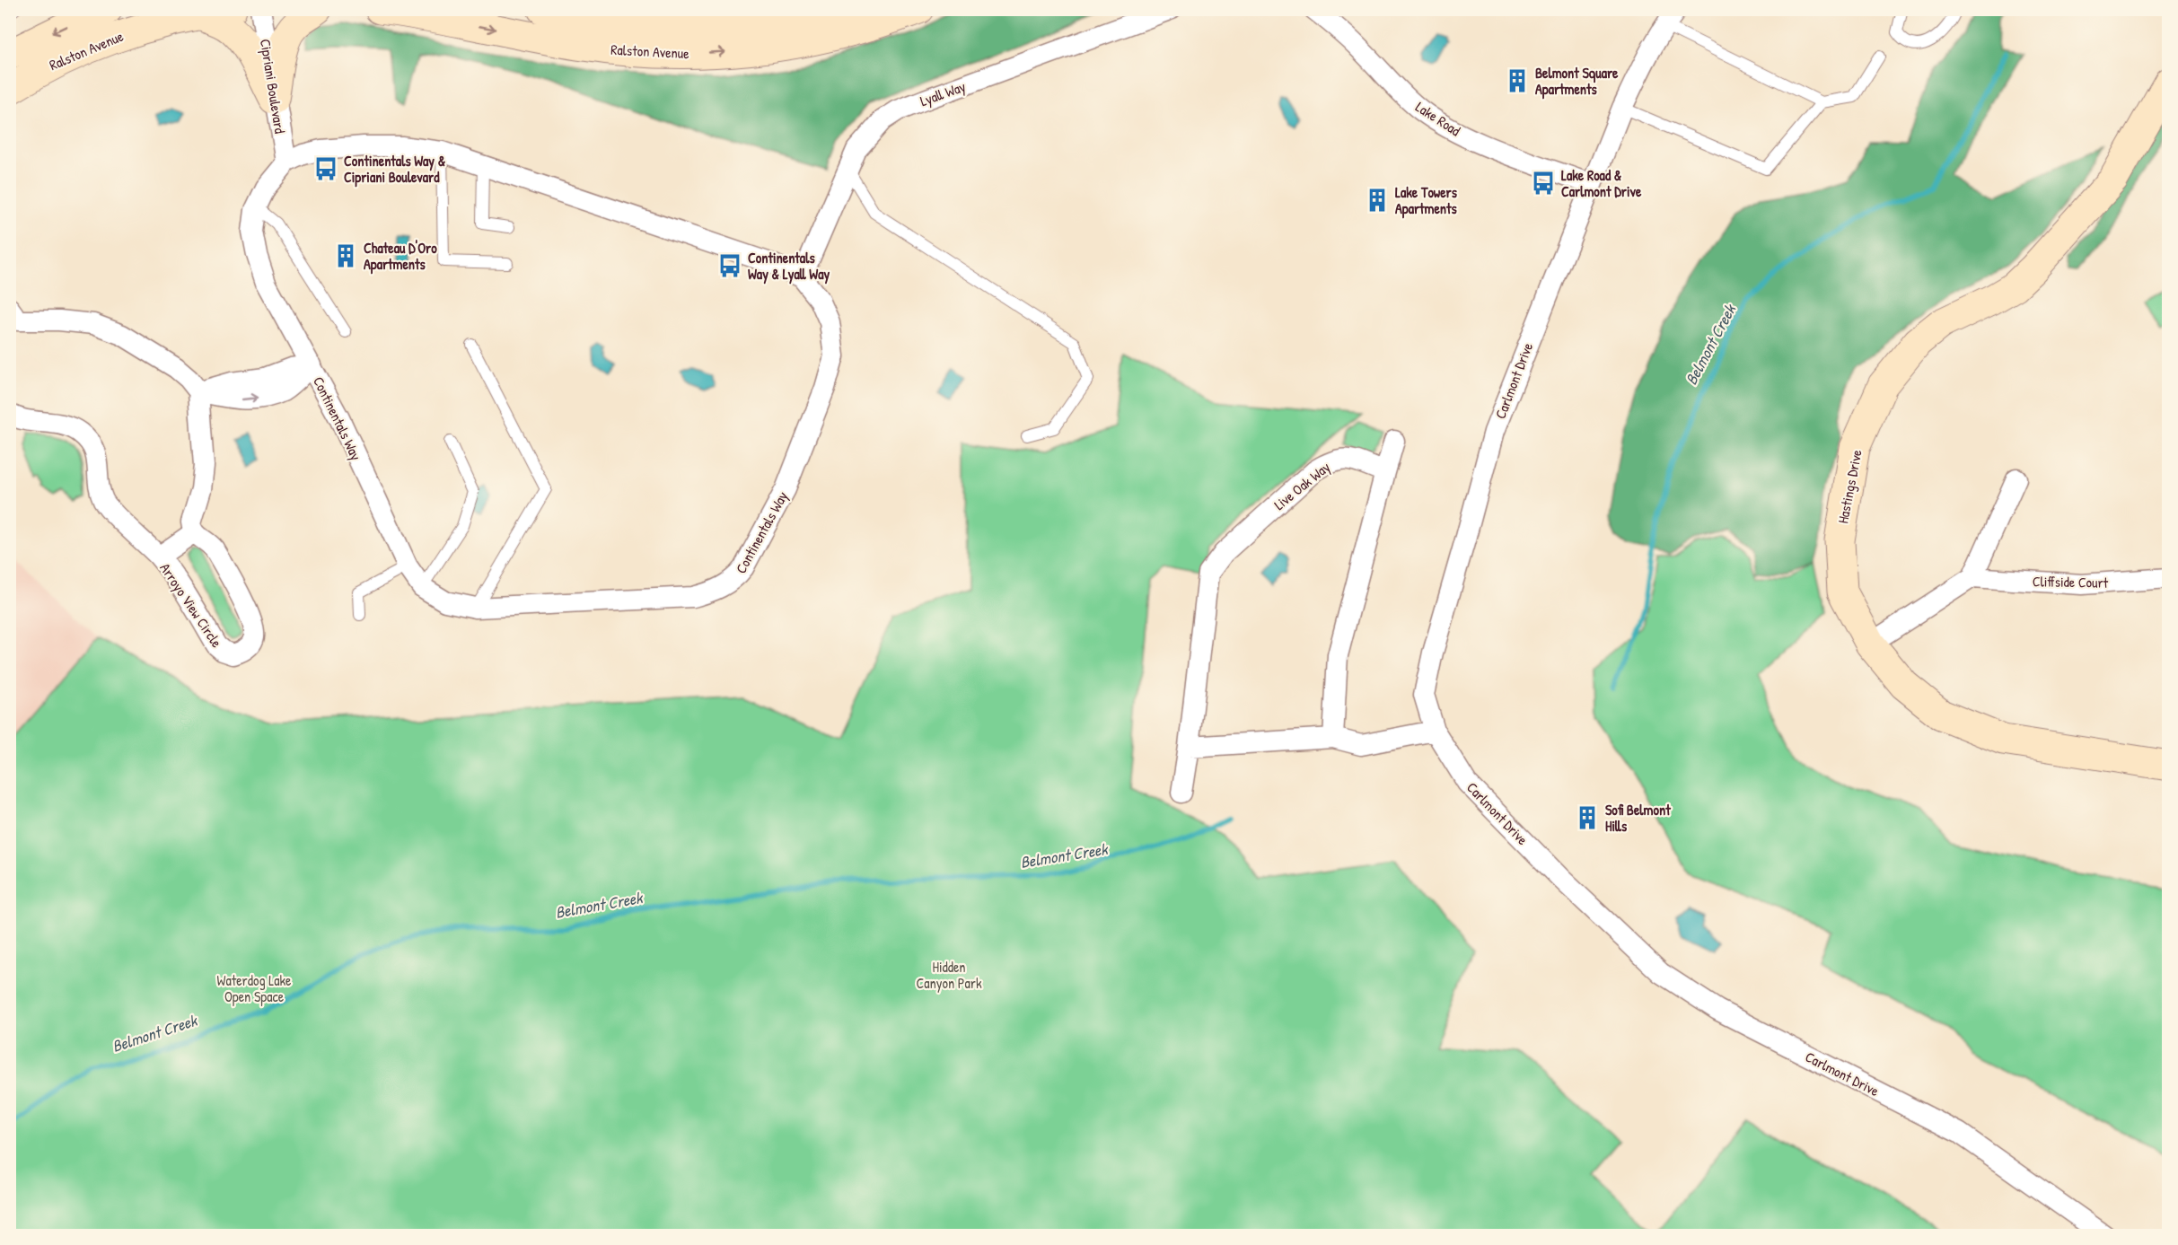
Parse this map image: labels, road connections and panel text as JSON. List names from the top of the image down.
{
  "streets": {
    "main road": ["Ralston Avenue", "Hastings Drive"],
    "street": [
      "Cipriani Boulevard",
      "Lyall Way",
      "Lake Road",
      "Carlmont Drive",
      "Continentals Way",
      "Live Oak Way",
      "Cliffside Court",
      "Arroyo View Circle"
    ]
  },
  "crossings": [
    ["Cipriani Boulevard", "Continentals Way"],
    ["Lyall Way", "Continentals Way"],
    ["Lake Road", "Carlmont Drive"]
  ],
  "water": ["Belmont Creek"],
  "parks": ["Hidden Canyon Park", "Waterdog Lake Open Space"],
  "places": {
    "building": [
      "Belmont Square Apartments",
      "Lake Towers Apartments",
      "Chateau D'Oro Apartments",
      "Sofi Belmont Hills"
    ],
    "bus stop": ["Continentals Way & Cipriani Boulevard", "Lake Road & Carlmont Drive", "Continentals Way & Lyall Way"]
  }
}
